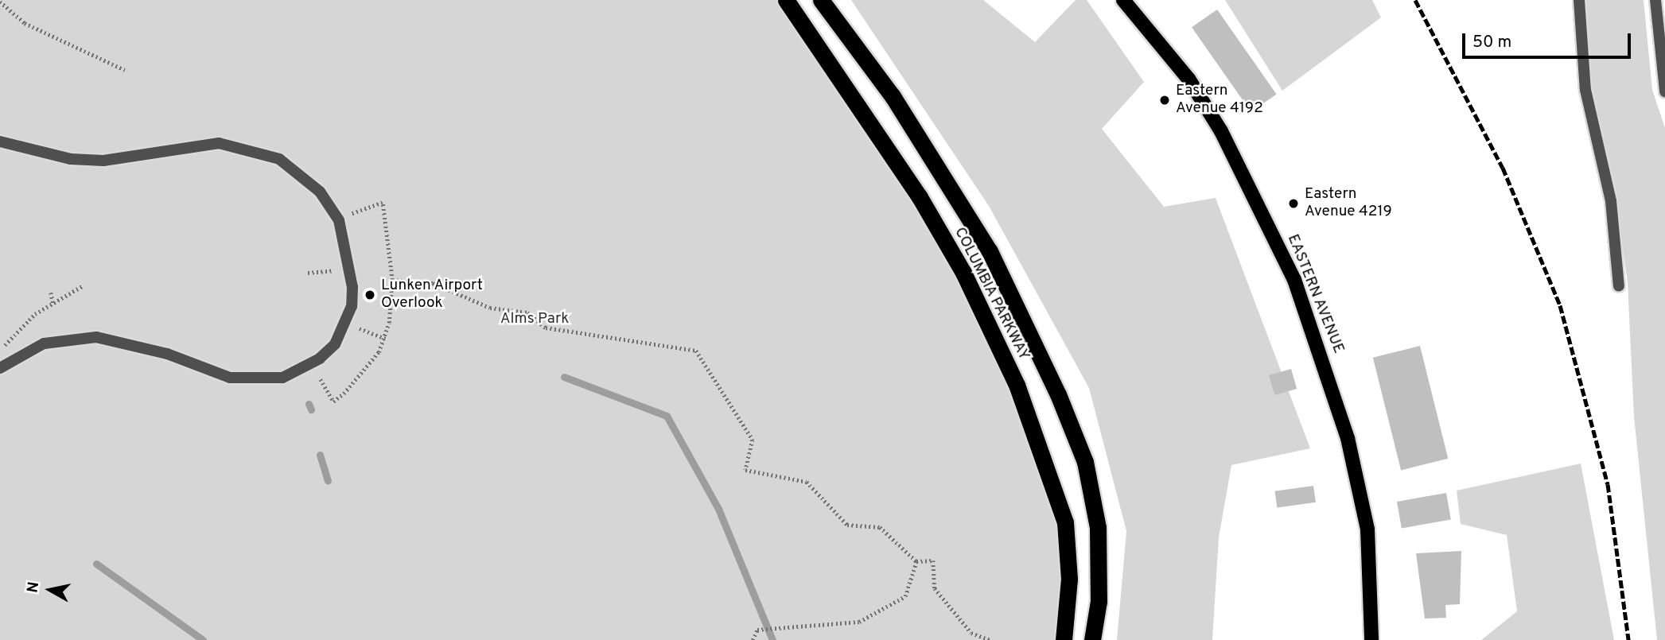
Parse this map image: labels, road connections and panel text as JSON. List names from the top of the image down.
{
  "streets": {
    "highway": ["COLUMBIA PARKWAY"],
    "main road": ["EASTERN AVENUE"]
  },
  "parks": ["Alms Park"],
  "places": ["Eastern Avenue 4192", "Eastern Avenue 4219", "Lunken Airport Overlook"],
  "scale_bar": "50 m",
  "north": "left"
}
